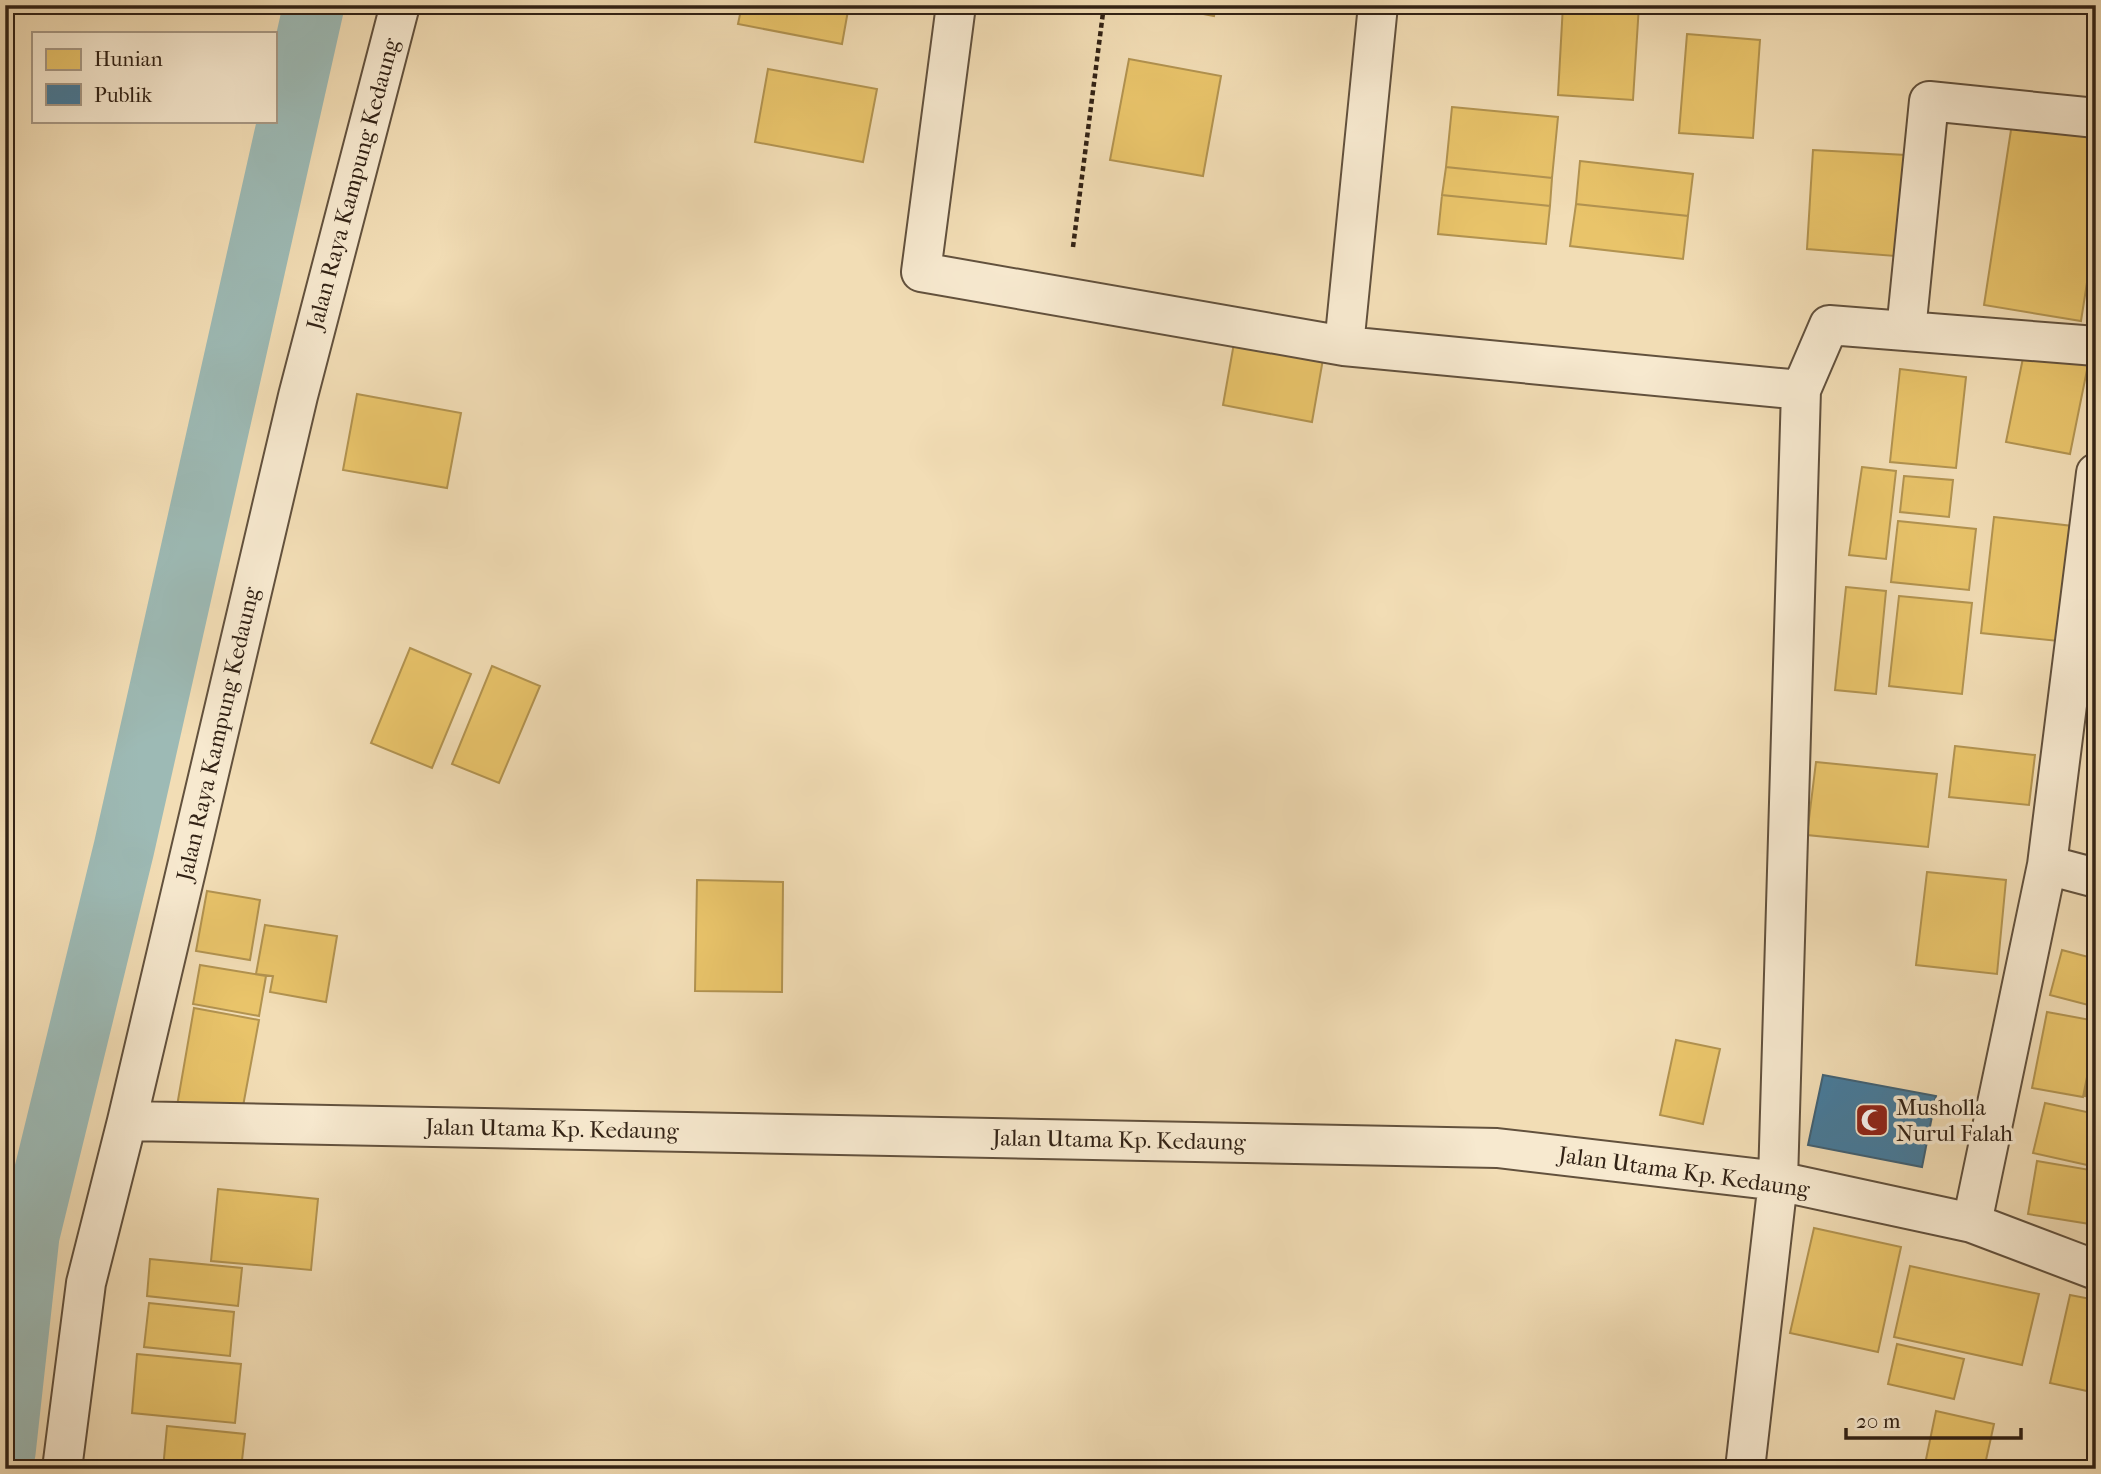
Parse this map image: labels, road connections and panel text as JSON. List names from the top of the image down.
{
  "streets": {
    "street": ["Jalan Raya Kampung Kedaung", "Jalan Utama Kp. Kedaung"]
  },
  "crossings": [
    ["Jalan Raya Kampung Kedaung", "Jalan Utama Kp. Kedaung"]
  ],
  "places": {
    "mosque": ["Musholla Nurul Falah"]
  },
  "legend": ["Hunian", "Publik"],
  "scale_bar": "20 m"
}
